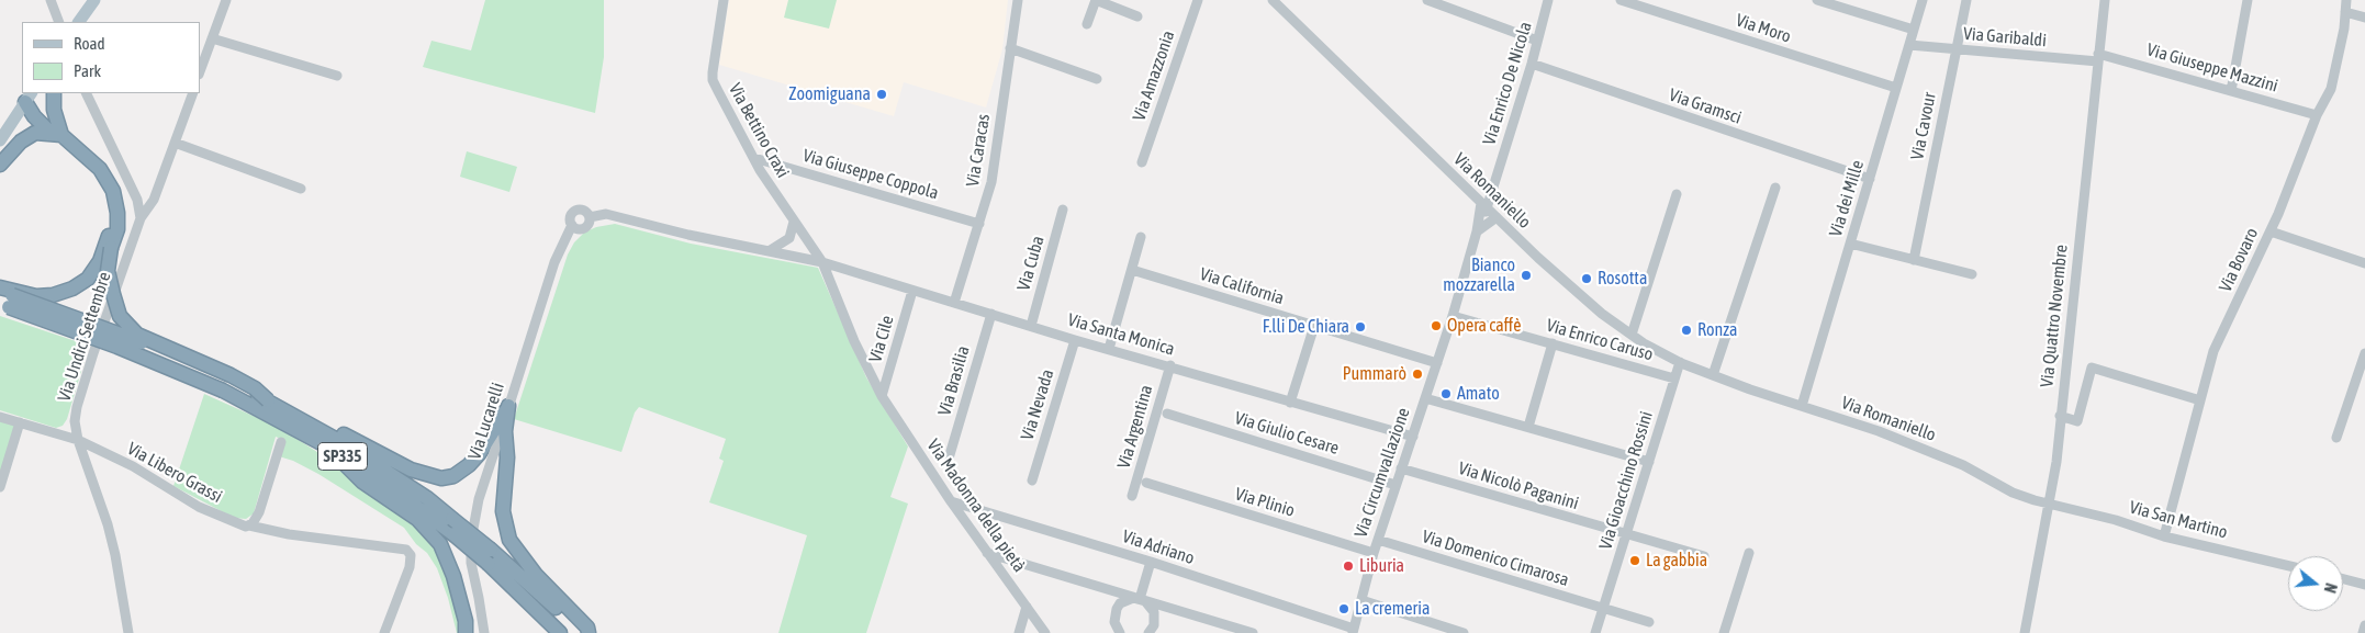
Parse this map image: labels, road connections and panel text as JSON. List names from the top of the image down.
{
  "streets": {
    "highway": ["SP335"],
    "street": [
      "Via Moro",
      "Via Garibaldi",
      "Via Giuseppe Mazzini",
      "Via Amazzonia",
      "Via Enrico De Nicola",
      "Via Gramsci",
      "Via Cavour",
      "Via Bettino Craxi",
      "Via Caracas",
      "Via Giuseppe Coppola",
      "Via Romaniello",
      "Via dei Mille",
      "Via Bovaro",
      "Via Cuba",
      "Via California",
      "Via Quattro Novembre",
      "Via Santa Monica",
      "Via Undici Settembre",
      "Via Cile",
      "Via Enrico Caruso",
      "Via Brasilia",
      "Via Nevada",
      "Via Lucarelli",
      "Via Argentina",
      "Via Giulio Cesare",
      "Via Libero Grassi",
      "Via Circumvallazione",
      "Via Gioacchino Rossini",
      "Via Nicolò Paganini",
      "Via Plinio",
      "Via Madonna della pietà",
      "Via San Martino",
      "Via Adriano",
      "Via Domenico Cimarosa"
    ]
  },
  "crossings": [
    ["Via Moro", "Via dei Mille"],
    ["Via Garibaldi", "Via Giuseppe Mazzini"],
    ["Via Garibaldi", "Via Cavour"],
    ["Via Garibaldi", "Via dei Mille"],
    ["Via Garibaldi", "Via Quattro Novembre"],
    ["Via Giuseppe Mazzini", "Via Bovaro"],
    ["Via Giuseppe Mazzini", "Via Quattro Novembre"],
    ["Via Enrico De Nicola", "Via Gramsci"],
    ["Via Enrico De Nicola", "Via Romaniello"],
    ["Via Enrico De Nicola", "Via Circumvallazione"],
    ["Via Gramsci", "Via dei Mille"],
    ["Via Bettino Craxi", "Via Giuseppe Coppola"],
    ["Via Bettino Craxi", "Via Santa Monica"],
    ["Via Bettino Craxi", "Via Lucarelli"],
    ["Via Bettino Craxi", "Via Madonna della pietà"],
    ["Via Caracas", "Via Giuseppe Coppola"],
    ["Via Caracas", "Via Santa Monica"],
    ["Via Romaniello", "Via dei Mille"],
    ["Via Romaniello", "Via Quattro Novembre"],
    ["Via Romaniello", "Via Circumvallazione"],
    ["Via Romaniello", "Via Gioacchino Rossini"],
    ["Via Romaniello", "Via San Martino"],
    ["Via Bovaro", "Via San Martino"],
    ["Via Cuba", "Via Santa Monica"],
    ["Via California", "Via Circumvallazione"],
    ["Via Quattro Novembre", "Via San Martino"],
    ["Via Santa Monica", "Via Cile"],
    ["Via Santa Monica", "Via Brasilia"],
    ["Via Santa Monica", "Via Nevada"],
    ["Via Santa Monica", "Via Lucarelli"],
    ["Via Santa Monica", "Via Argentina"],
    ["Via Santa Monica", "Via Circumvallazione"],
    ["Via Santa Monica", "Via Madonna della pietà"],
    ["Via Undici Settembre", "Via Libero Grassi"],
    ["Via Cile", "Via Madonna della pietà"],
    ["Via Enrico Caruso", "Via Circumvallazione"],
    ["Via Enrico Caruso", "Via Gioacchino Rossini"],
    ["Via Lucarelli", "Via Madonna della pietà"],
    ["Via Giulio Cesare", "Via Circumvallazione"],
    ["Via Circumvallazione", "Via Nicolò Paganini"],
    ["Via Circumvallazione", "Via Plinio"],
    ["Via Circumvallazione", "Via Adriano"],
    ["Via Circumvallazione", "Via Domenico Cimarosa"],
    ["Via Gioacchino Rossini", "Via Nicolò Paganini"],
    ["Via Gioacchino Rossini", "Via Domenico Cimarosa"],
    ["Via Madonna della pietà", "Via Adriano"]
  ],
  "places": [
    "Zoomiguana",
    "Bianco mozzarella",
    "Rosotta",
    "Opera caffè",
    "F.lli De Chiara",
    "Ronza",
    "Pummarò",
    "Amato",
    "La gabbia",
    "Liburia",
    "La cremeria"
  ],
  "legend": ["Road", "Park"],
  "north": "right"
}
